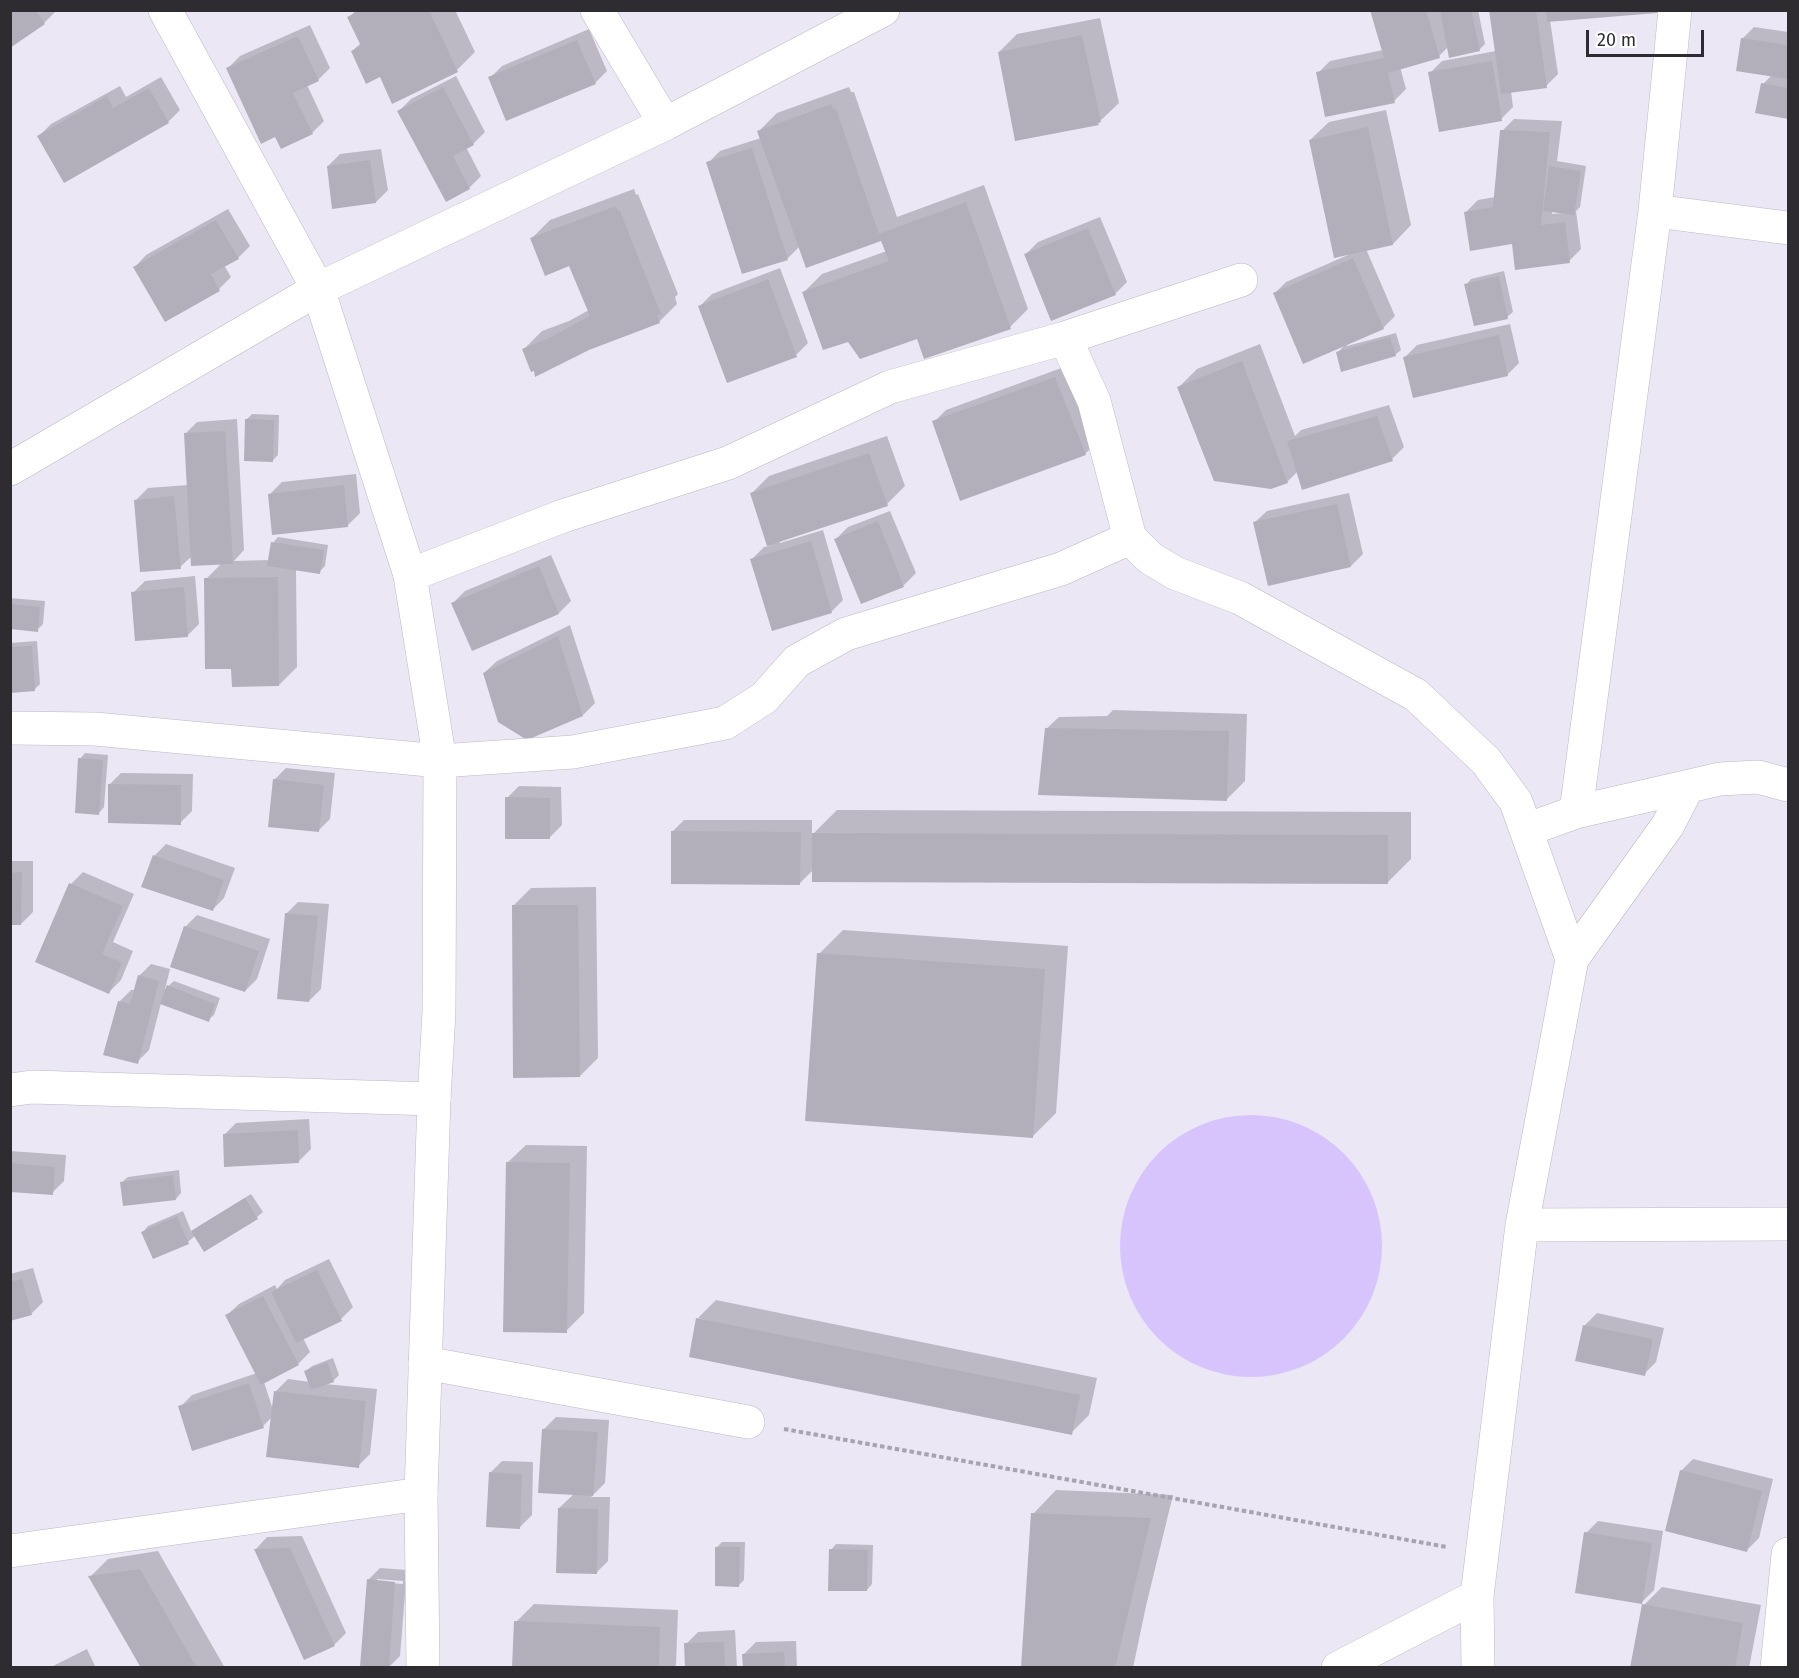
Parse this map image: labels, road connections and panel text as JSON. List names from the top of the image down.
{
  "scale_bar": "20 m"
}
